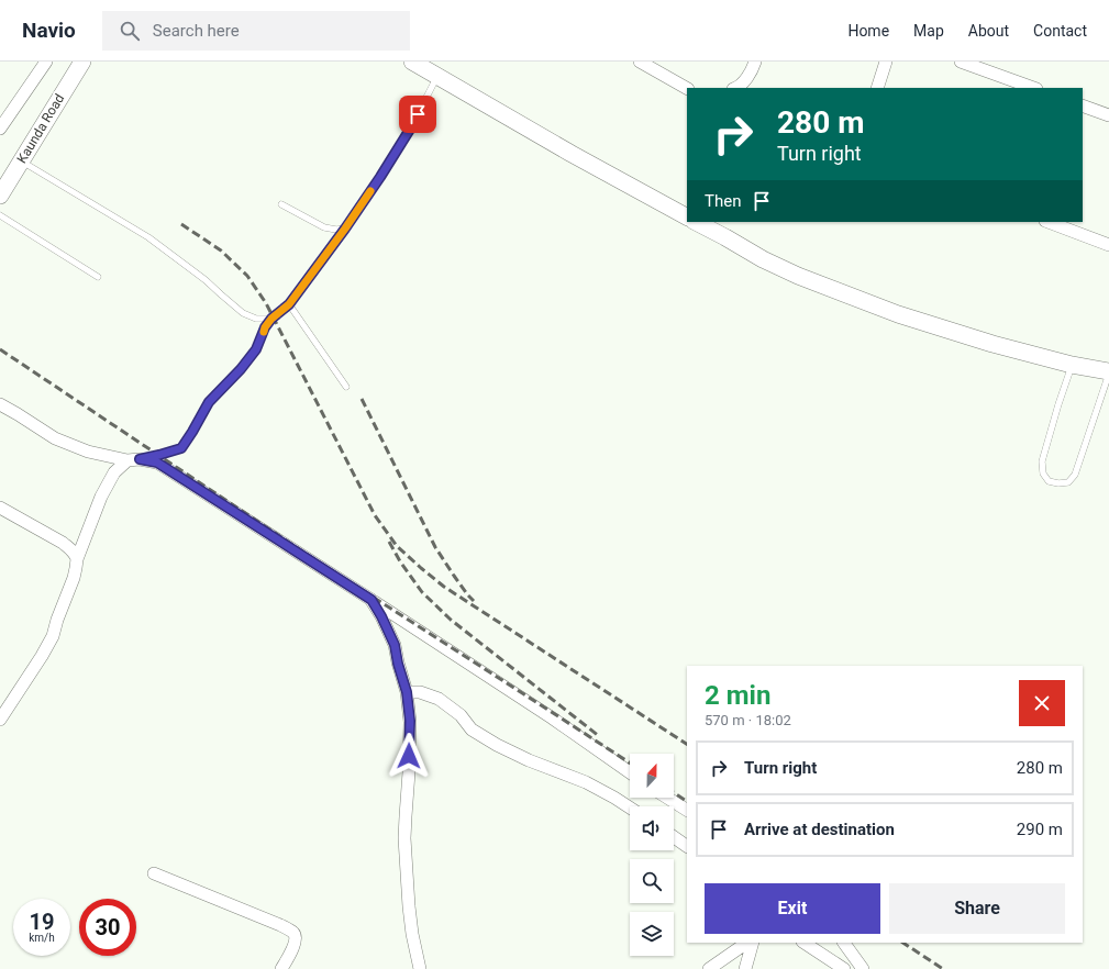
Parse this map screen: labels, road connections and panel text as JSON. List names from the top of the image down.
{
  "streets": {
    "main road": ["Kaunda Road"]
  },
  "north": "top",
  "page": {
    "header": "Navio",
    "search": "Search here",
    "nav": [
      "Home",
      "Map",
      "About",
      "Contact"
    ],
    "turn": ["280 m", "Turn right"],
    "then": "Then",
    "heading": ["2 min", "570 m · 18:02"],
    "list": [
      {
        "name": "Turn right",
        "value": "280 m"
      },
      {
        "name": "Arrive at destination",
        "value": "290 m"
      }
    ],
    "buttons": ["Exit", "Share"],
    "speed": "19 km/h",
    "limit": "30"
  }
}
